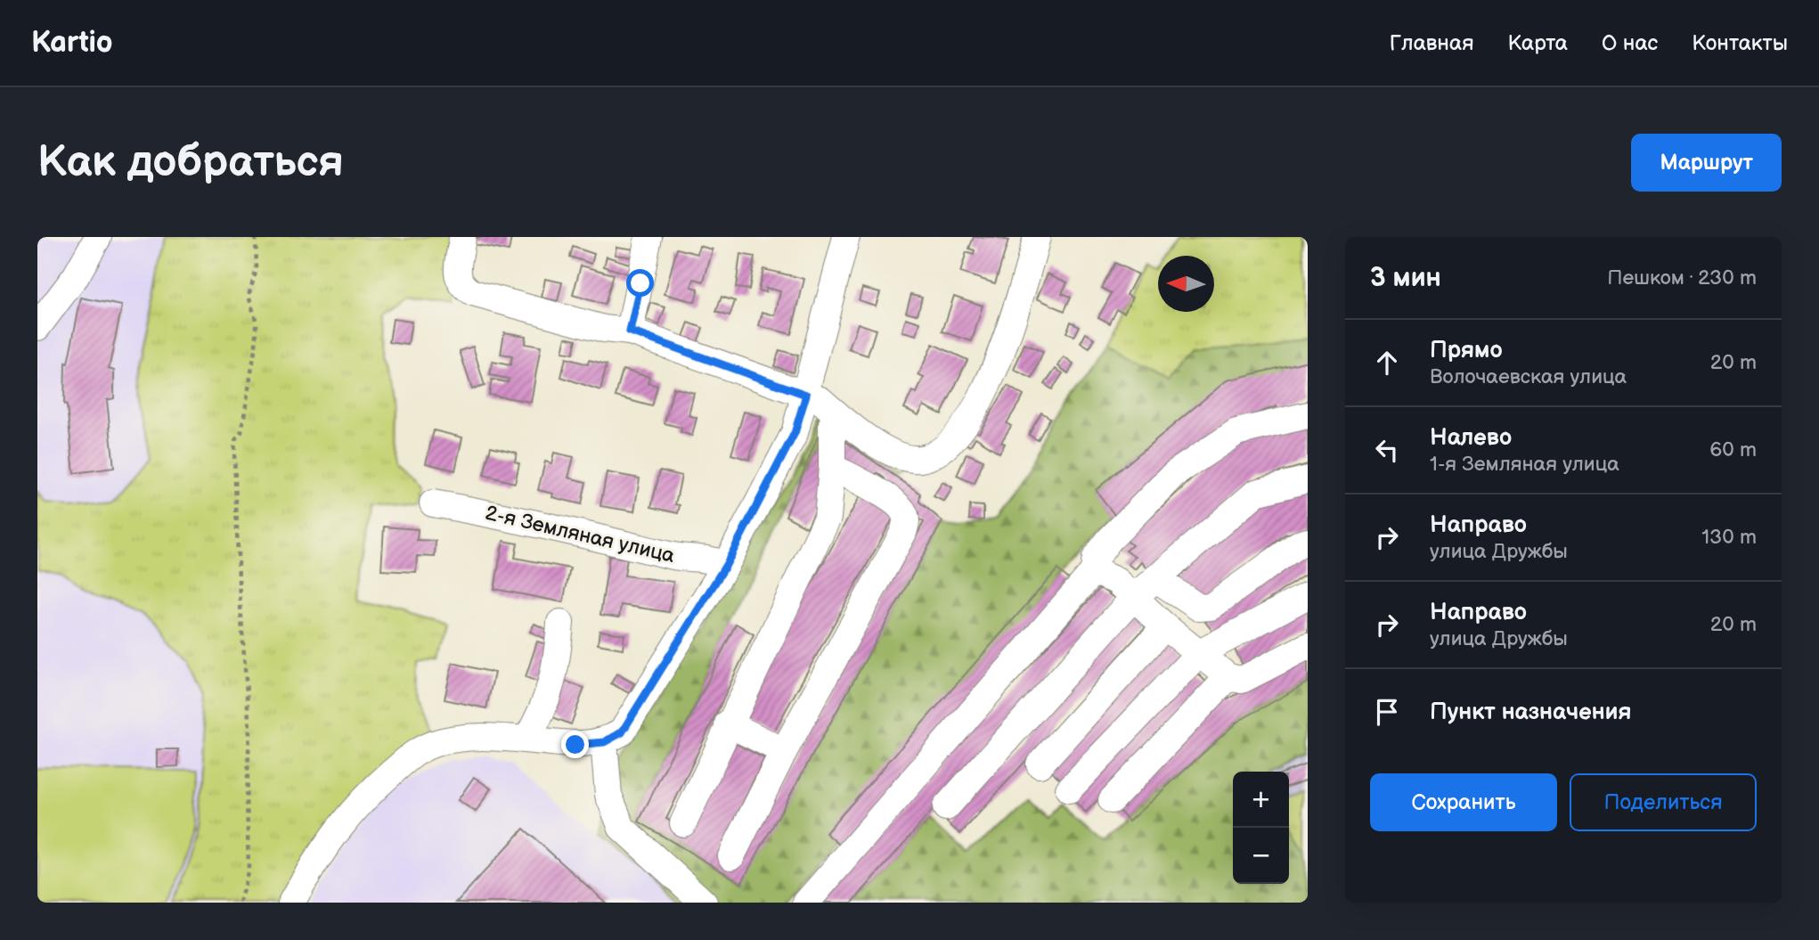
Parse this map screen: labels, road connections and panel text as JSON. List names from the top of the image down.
{
  "streets": {
    "street": ["2-я Земляная улица"]
  },
  "north": "left",
  "page": {
    "header": "Kartio",
    "nav": [
      "Главная",
      "Карта",
      "О нас",
      "Контакты"
    ],
    "buttons": [
      "Маршрут",
      ["Сохранить", "Поделиться"]
    ],
    "title": "Как добраться",
    "heading": ["3 мин", "Пешком · 230 m"],
    "list": [
      ["Прямо", "Волочаевская улица", "20 m"],
      ["Налево", "1-я Земляная улица", "60 m"],
      ["Направо", "улица Дружбы", "130 m"],
      ["Направо", "улица Дружбы", "20 m"],
      "Пункт назначения"
    ],
    "map_buttons": ["+", "−"]
  }
}
